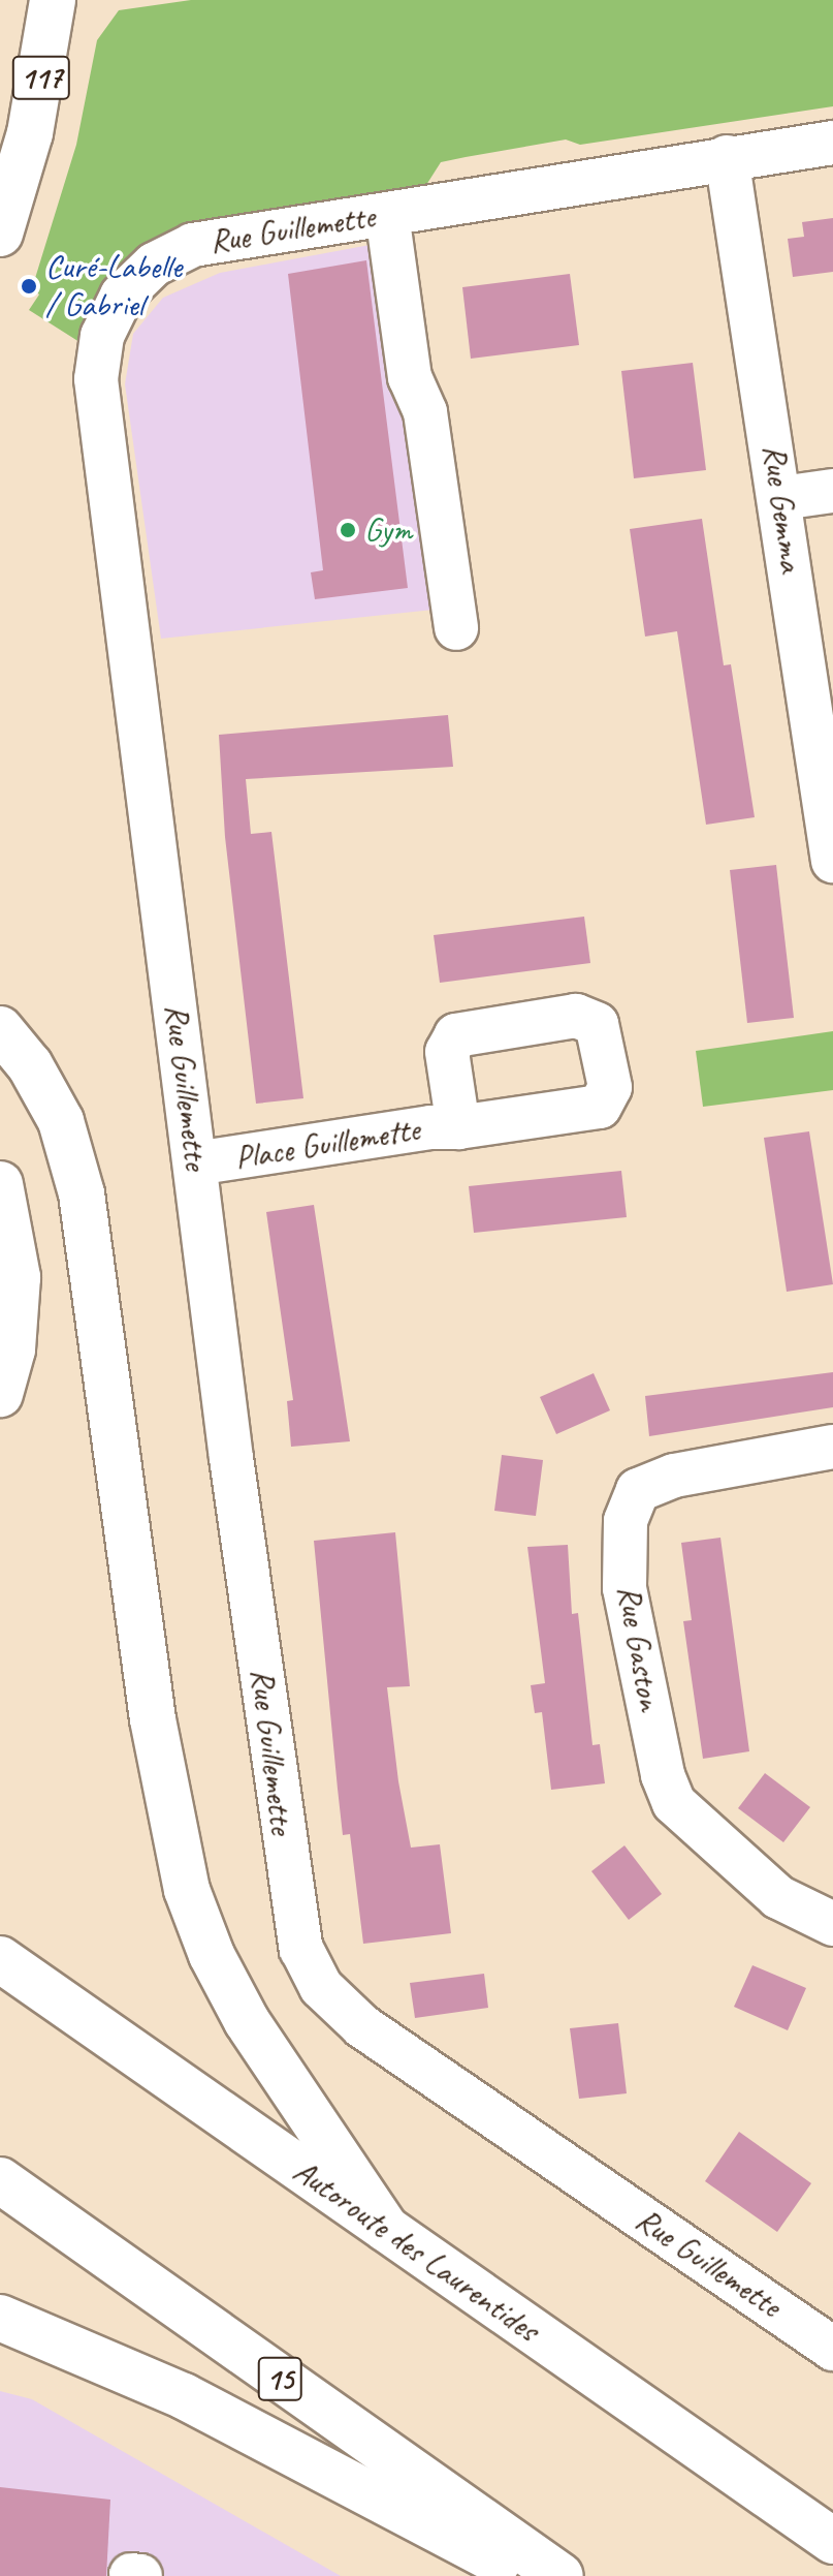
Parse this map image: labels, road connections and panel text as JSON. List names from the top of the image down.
{
  "streets": {
    "main road": ["117", "Autoroute des Laurentides", "15"],
    "street": [
      "Rue Guillemette",
      "Rue Gemma",
      "Place Guillemette",
      "Rue Gaston"
    ]
  },
  "crossings": [
    ["Rue Guillemette", "Rue Gemma"],
    ["Rue Guillemette", "Place Guillemette"]
  ],
  "places": ["Curé-Labelle / Gabriel", "Gym"]
}
